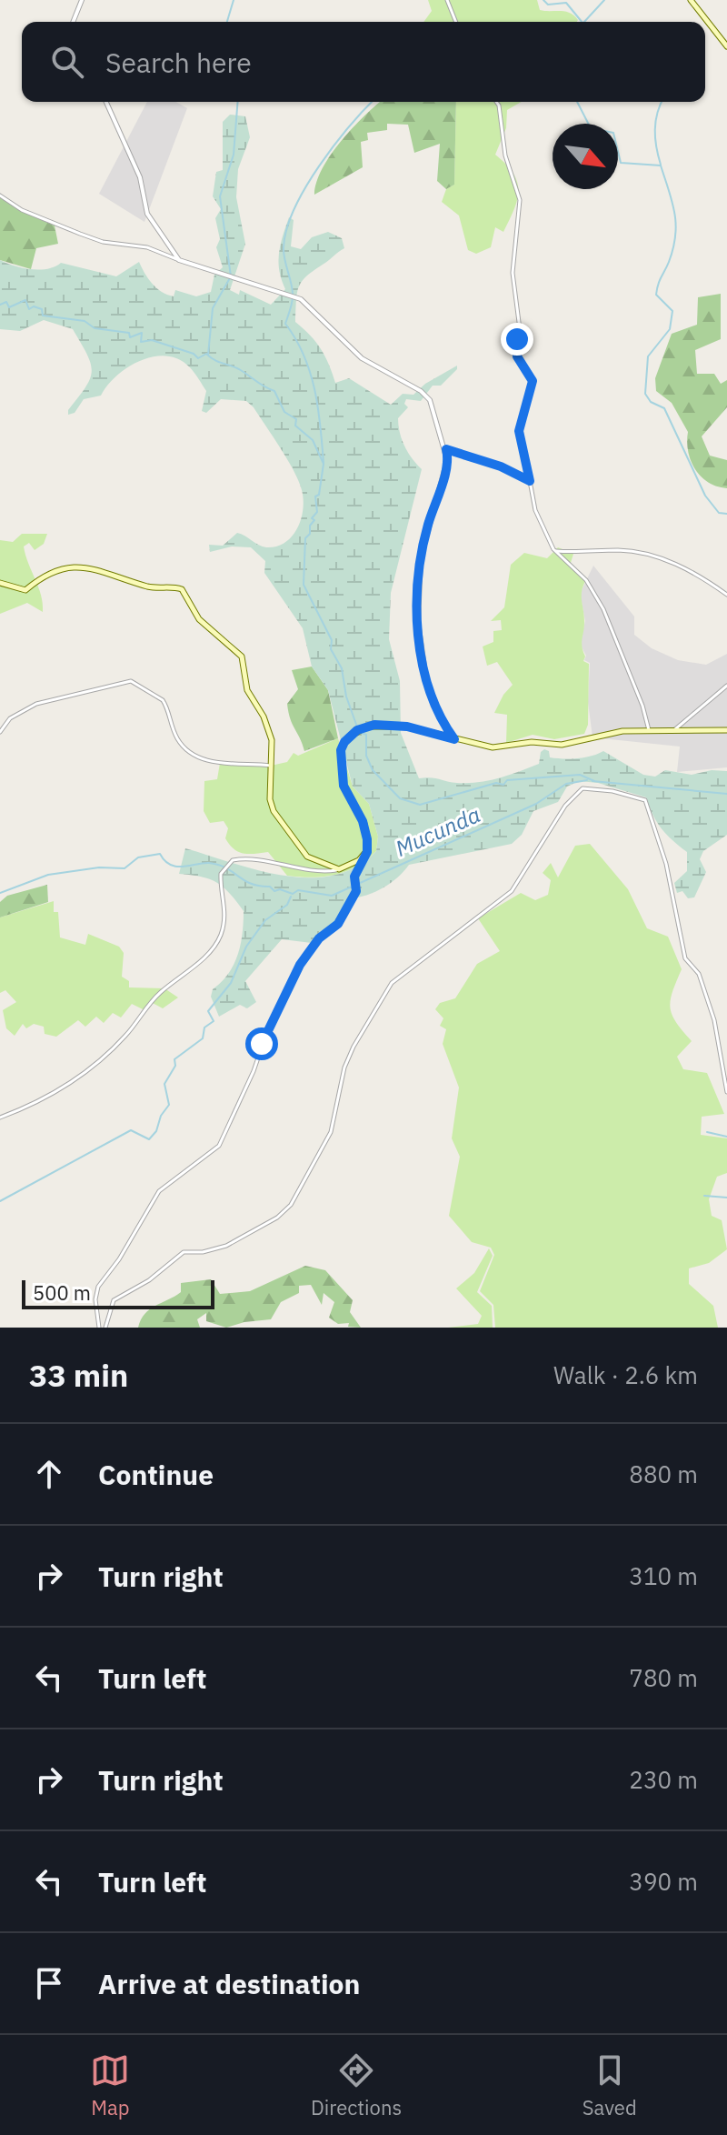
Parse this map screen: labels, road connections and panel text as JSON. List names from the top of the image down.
{
  "water": ["Mucunda"],
  "scale_bar": "500 m",
  "north": "bottom right",
  "page": {
    "search": "Search here",
    "scale": "500 m",
    "heading": ["33 min", "Walk · 2.6 km"],
    "list": [
      ["Continue", "880 m"],
      ["Turn right", "310 m"],
      ["Turn left", "780 m"],
      ["Turn right", "230 m"],
      ["Turn left", "390 m"],
      "Arrive at destination"
    ],
    "nav": ["Map", "Directions", "Saved"]
  }
}
